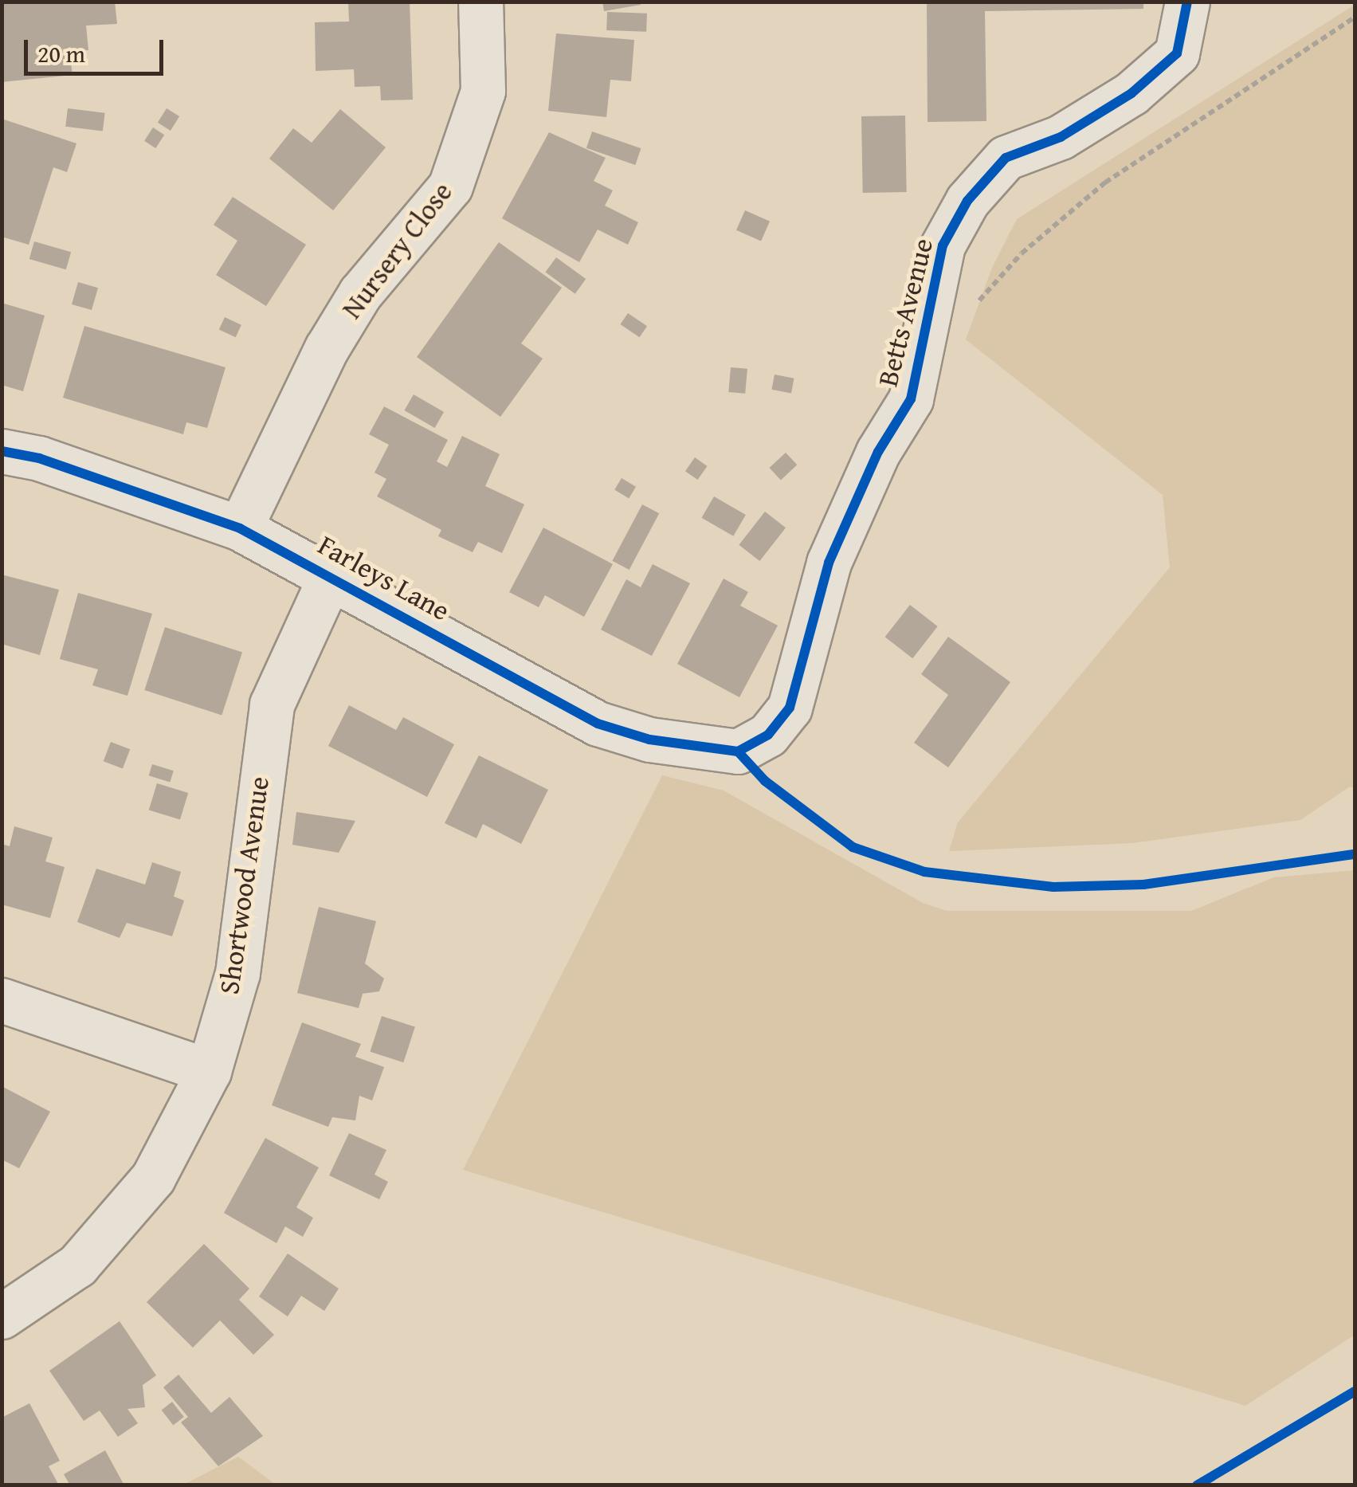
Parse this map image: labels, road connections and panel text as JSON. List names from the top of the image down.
{
  "streets": {
    "street": [
      "Nursery Close",
      "Betts Avenue",
      "Farleys Lane",
      "Shortwood Avenue"
    ]
  },
  "crossings": [
    ["Nursery Close", "Farleys Lane"],
    ["Betts Avenue", "Farleys Lane"],
    ["Farleys Lane", "Shortwood Avenue"]
  ],
  "scale_bar": "20 m"
}
